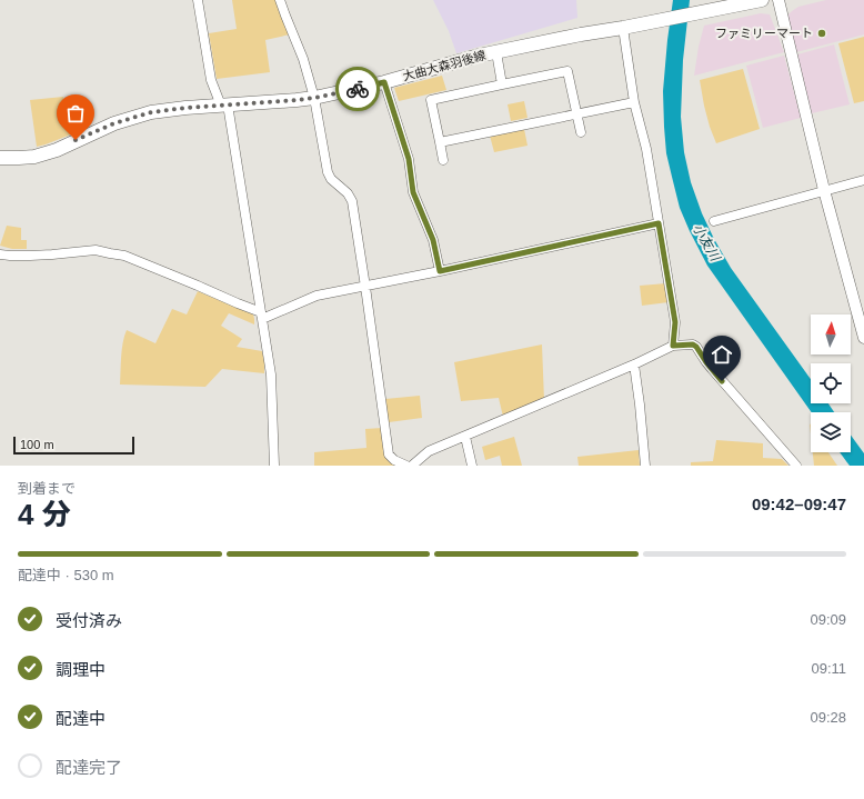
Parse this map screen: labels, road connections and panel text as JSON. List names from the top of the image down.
{
  "streets": {
    "main road": ["大曲大森羽後線"]
  },
  "water": ["小友川"],
  "places": ["ファミリーマート"],
  "scale_bar": "100 m",
  "north": "top",
  "page": {
    "scale": "100 m",
    "heading": ["4 分", "到着まで", "09:42–09:47"],
    "bar": "配達中 · 530 m",
    "list": [
      ["受付済み", "09:09"],
      ["調理中", "09:11"],
      ["配達中", "09:28"],
      "配達完了"
    ]
  }
}
